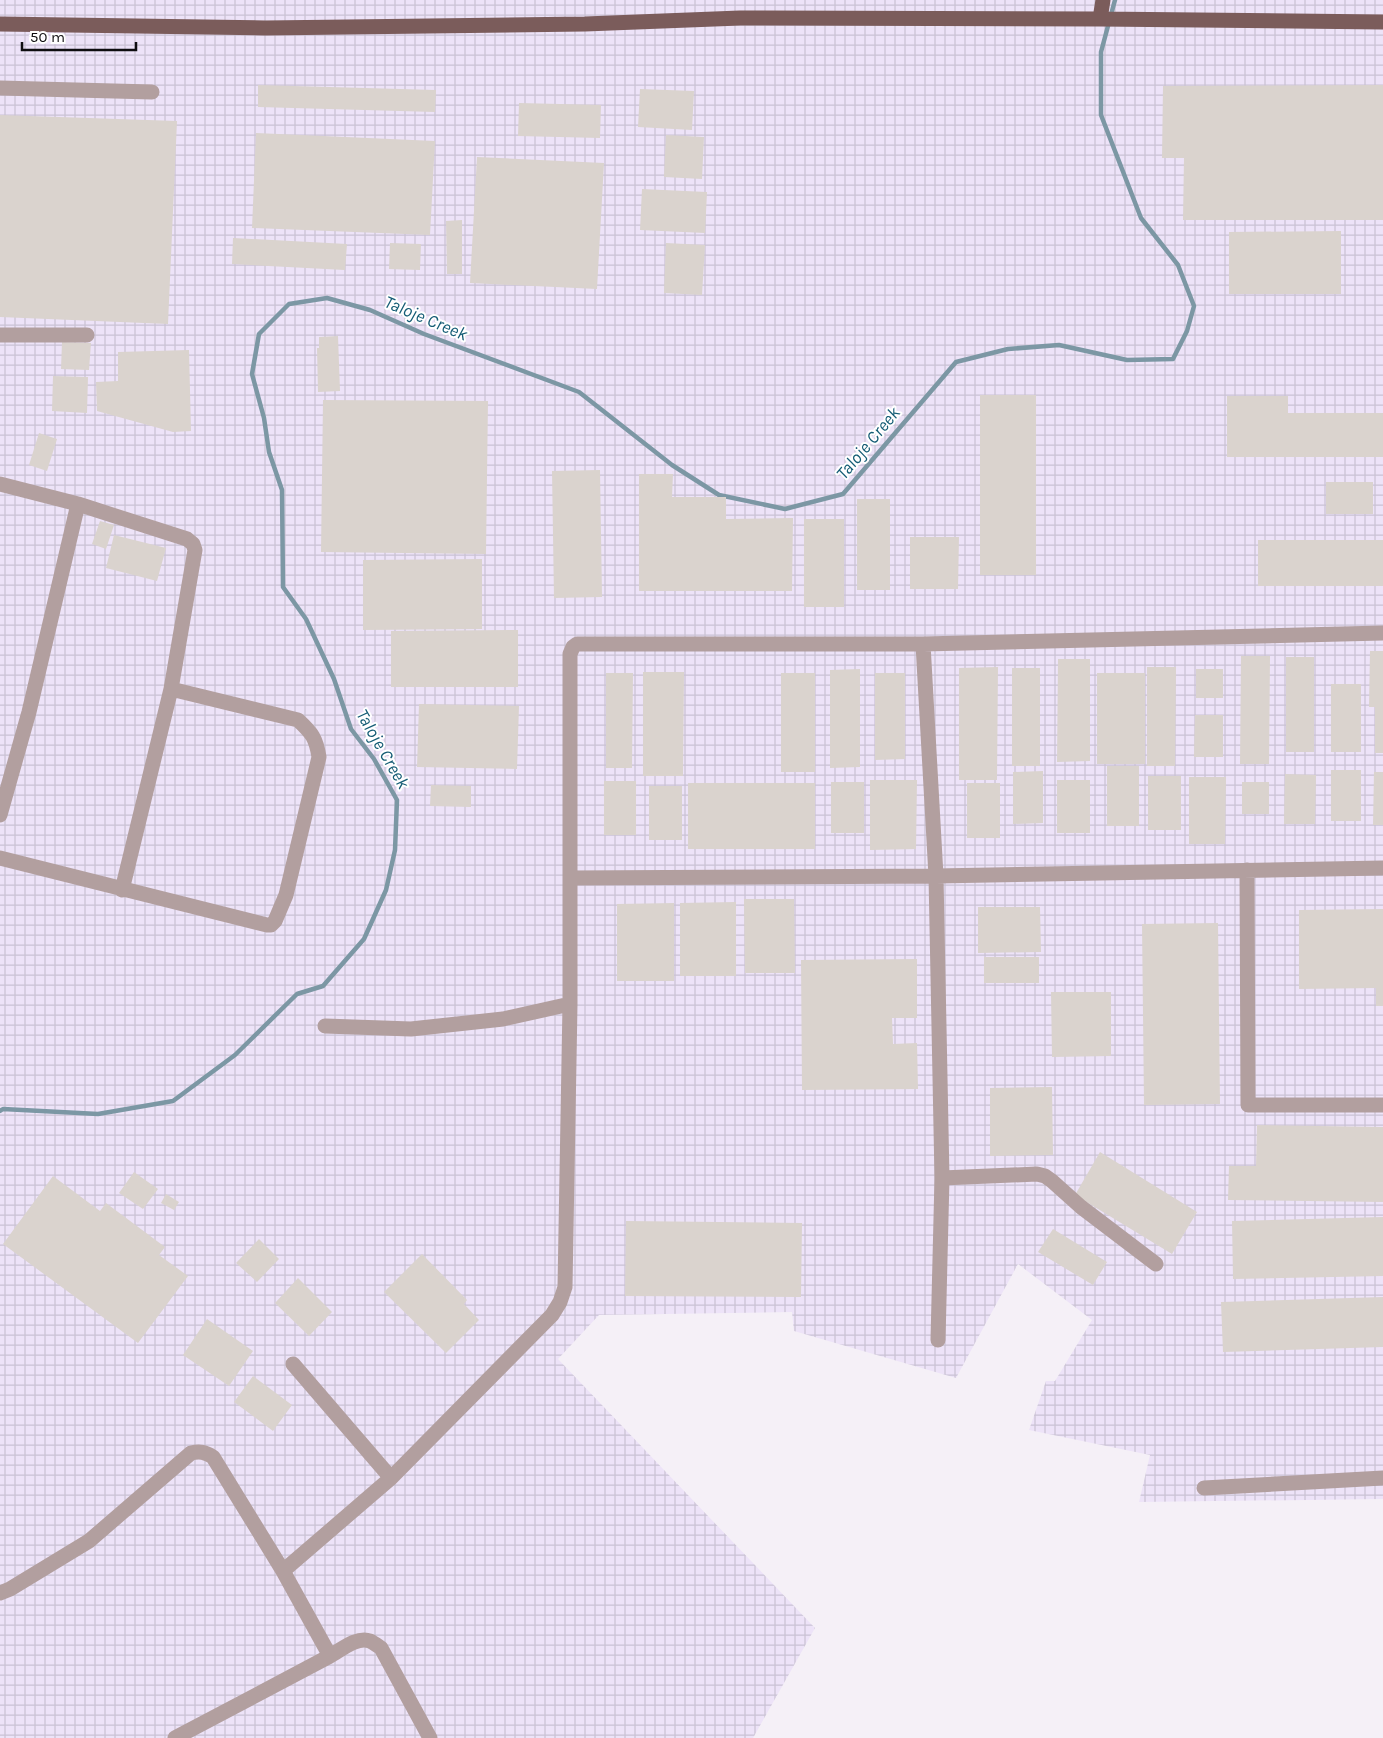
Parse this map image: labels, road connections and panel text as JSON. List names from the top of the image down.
{
  "water": ["Taloje Creek"],
  "scale_bar": "50 m"
}
